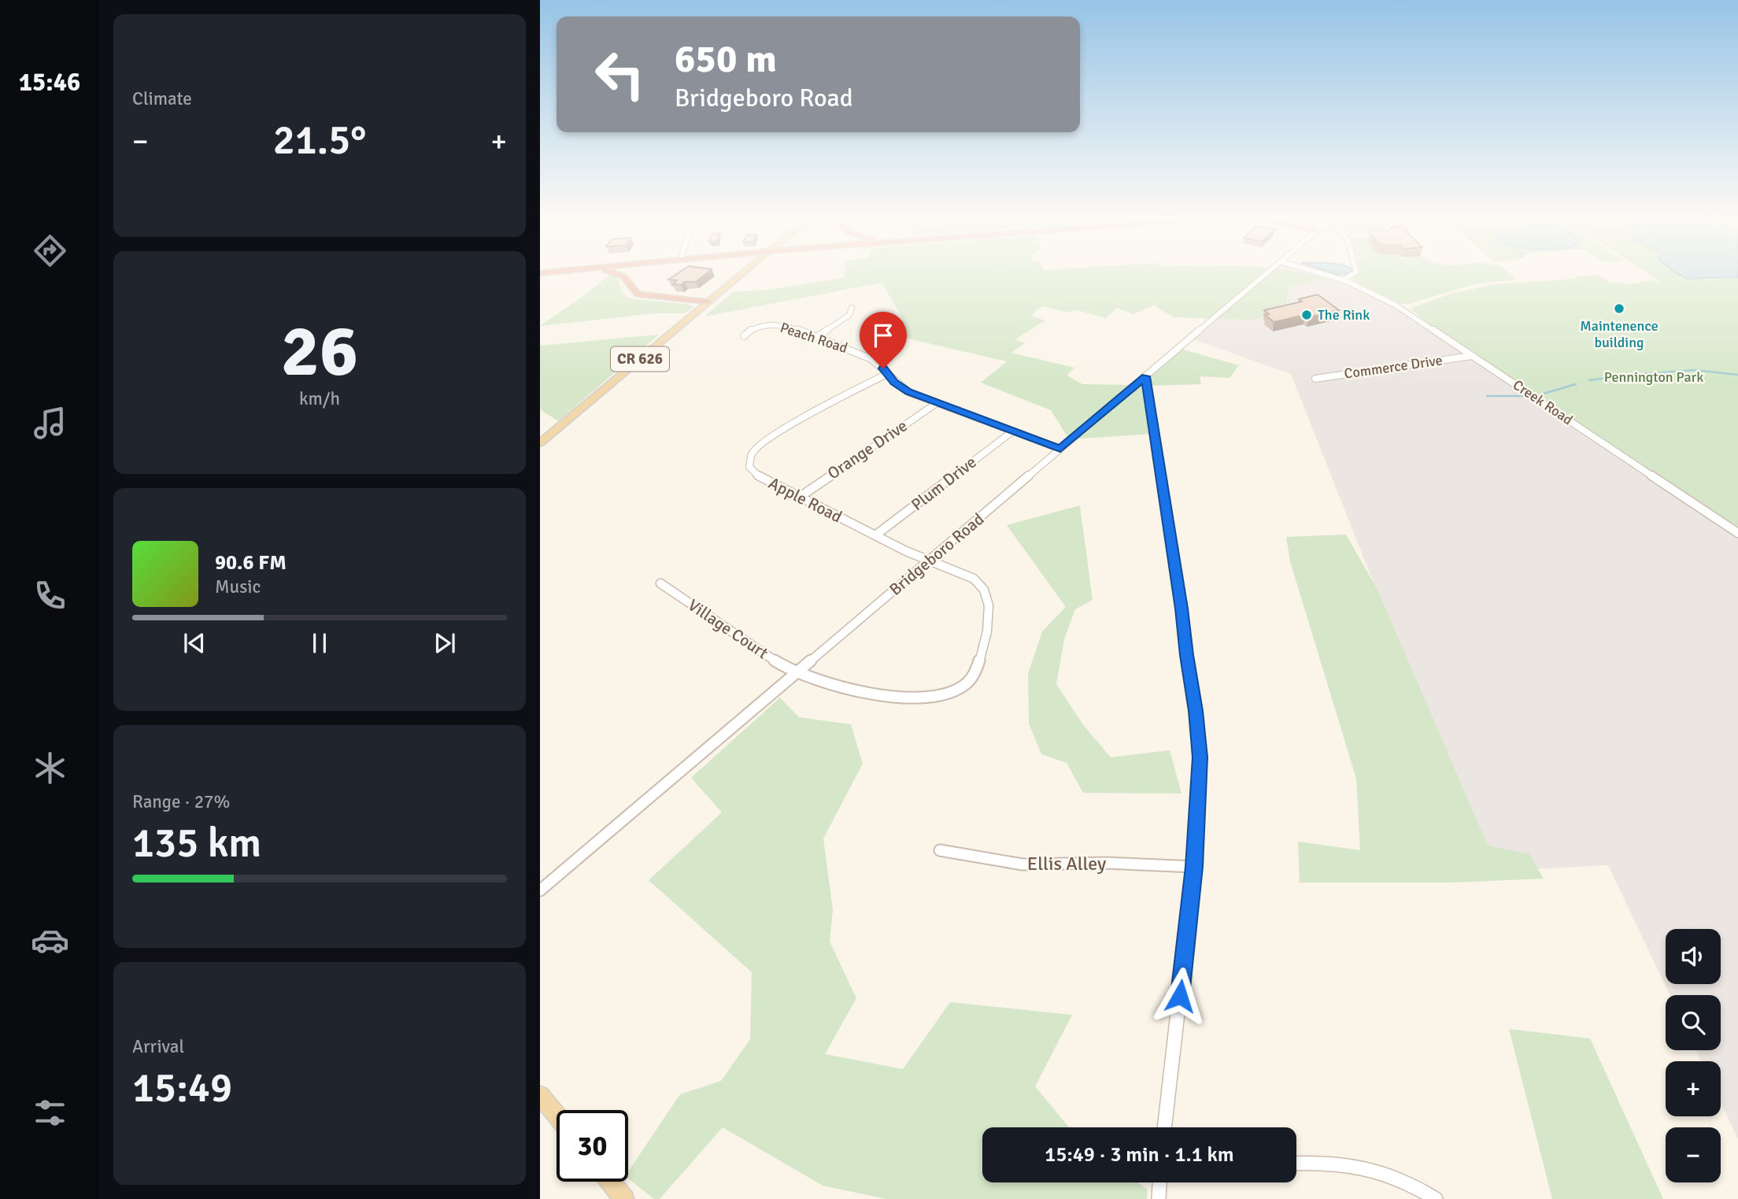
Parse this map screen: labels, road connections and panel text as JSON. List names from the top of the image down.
{
  "streets": {
    "main road": ["CR 626"],
    "street": [
      "Peach Road",
      "Commerce Drive",
      "Creek Road",
      "Orange Drive",
      "Plum Drive",
      "Apple Road",
      "Bridgeboro Road",
      "Village Court",
      "Ellis Alley"
    ]
  },
  "crossings": [
    ["Peach Road", "Orange Drive"],
    ["Peach Road", "Plum Drive"],
    ["Peach Road", "Apple Road"],
    ["Peach Road", "Bridgeboro Road"],
    ["Commerce Drive", "Creek Road"],
    ["Orange Drive", "Apple Road"],
    ["Plum Drive", "Apple Road"],
    ["Apple Road", "Bridgeboro Road"],
    ["Apple Road", "Village Court"],
    ["Bridgeboro Road", "Village Court"]
  ],
  "parks": ["Pennington Park"],
  "places": ["Maintenence building", "The Rink"],
  "page": {
    "tabs": "15:46",
    "tile": [
      "Climate",
      ["26", "km/h"],
      ["Range · 27%", "135 km"],
      ["Arrival", "15:49"]
    ],
    "turn": ["650 m", "Bridgeboro Road"],
    "heat": ["−", "21.5°", "+"],
    "song": ["90.6 FM", "Music"],
    "map_buttons": ["+", "−"],
    "limit": "30",
    "trip": "15:49 · 3 min · 1.1 km"
  }
}
